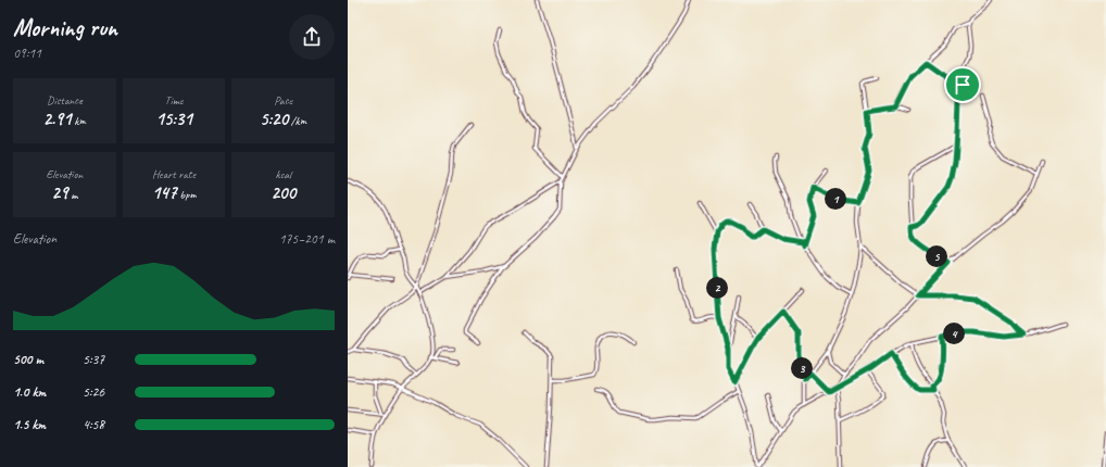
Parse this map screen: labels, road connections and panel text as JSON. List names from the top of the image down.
{
  "page": {
    "heading": ["Morning run", "09:11"],
    "stats": [
      ["Distance", "2.91 km"],
      ["Time", "15:31"],
      ["Pace", "5:20 /km"],
      ["Elevation", "29 m"],
      ["Heart rate", "147 bpm"],
      ["kcal", "200"]
    ],
    "pins": [
      "1",
      "5",
      "2",
      "4",
      "3"
    ],
    "chart": ["Elevation", "175–201 m"],
    "list": [
      {
        "name": "500 m",
        "note": "5:37"
      },
      {
        "name": "1.0 km",
        "note": "5:26"
      },
      {
        "name": "1.5 km",
        "note": "4:58"
      }
    ]
  }
}
